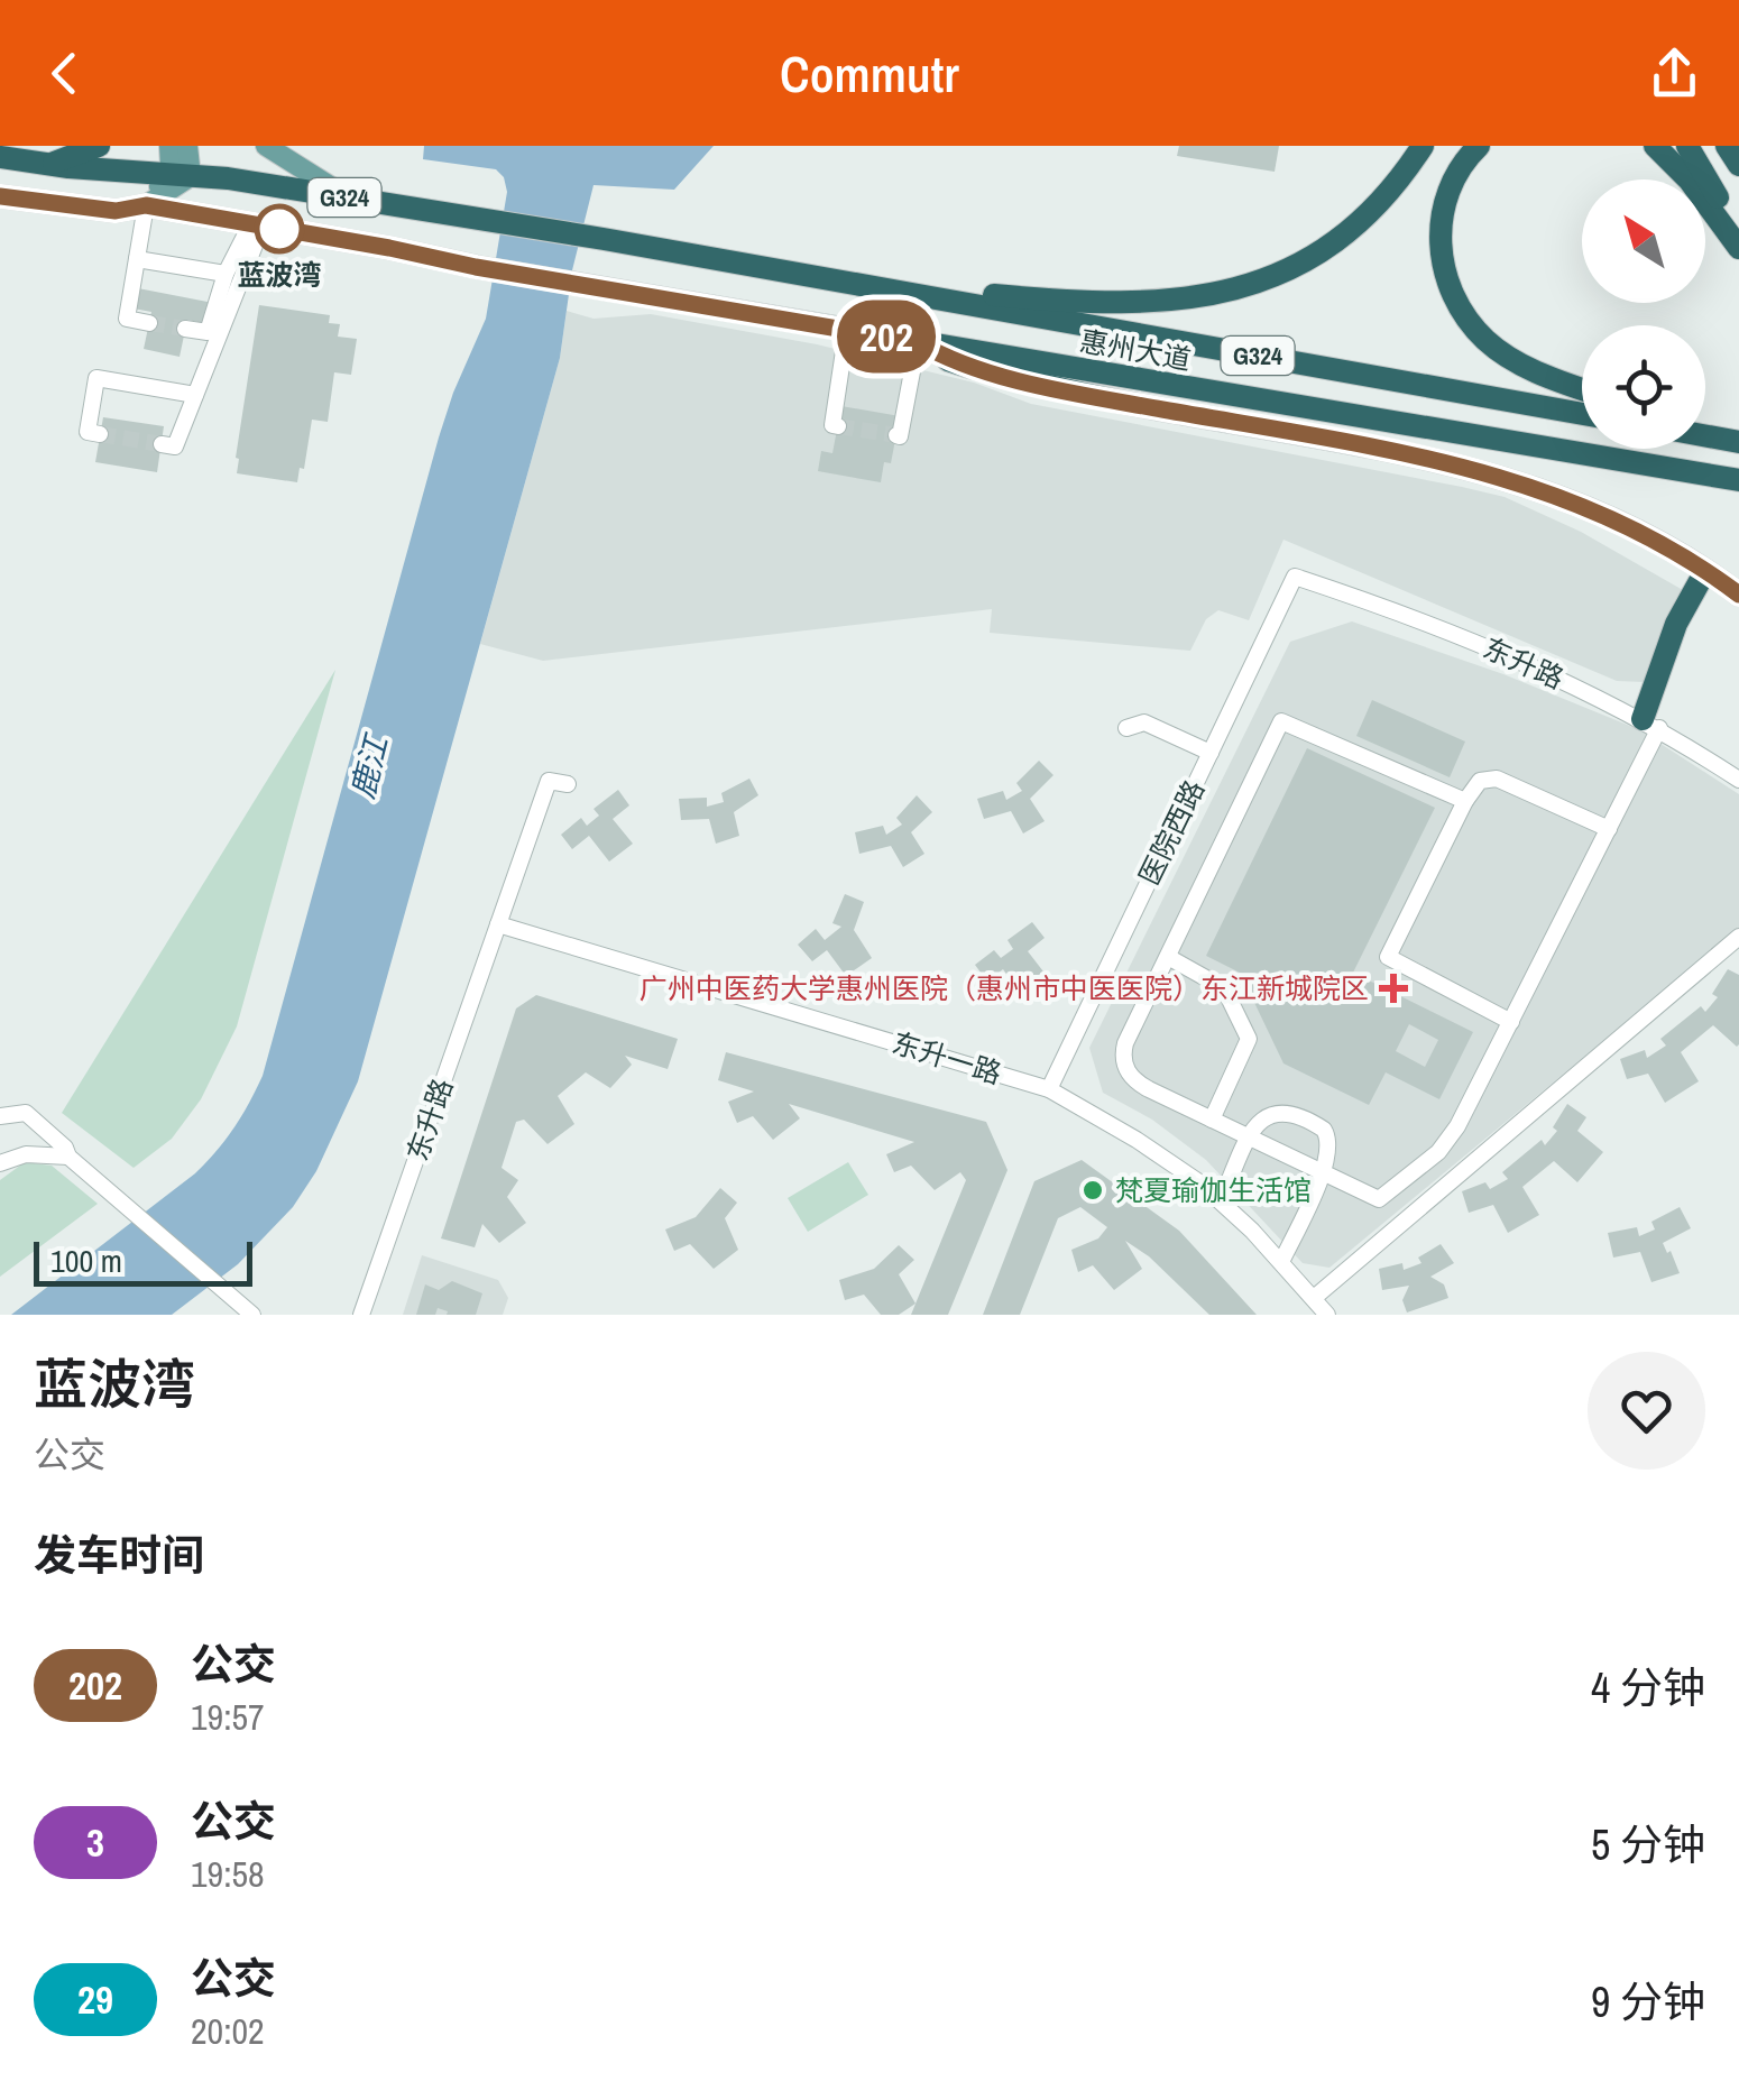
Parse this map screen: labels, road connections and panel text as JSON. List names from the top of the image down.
{
  "streets": {
    "highway": ["G324", "惠州大道"],
    "street": ["东升路", "医院西路", "东升一路"]
  },
  "crossings": [
    ["G324", "惠州大道"],
    ["东升路", "医院西路"],
    ["东升路", "东升一路"],
    ["医院西路", "东升一路"]
  ],
  "water": ["鹿江"],
  "places": {
    "other": ["蓝波湾", "梵夏瑜伽生活馆"],
    "health": ["广州中医药大学惠州医院（惠州市中医医院）东江新城院区"]
  },
  "lines": ["bus line 202"],
  "scale_bar": "100 m",
  "north": "top left",
  "page": {
    "header": "Commutr",
    "on_map": "202",
    "scale": "100 m",
    "heading": [
      ["蓝波湾", "公交"],
      "发车时间"
    ],
    "list": [
      {
        "mark": "202",
        "name": "公交",
        "note": "19:57",
        "value": "4 分钟"
      },
      {
        "mark": "3",
        "name": "公交",
        "note": "19:58",
        "value": "5 分钟"
      },
      {
        "mark": "29",
        "name": "公交",
        "note": "20:02",
        "value": "9 分钟"
      }
    ]
  }
}
